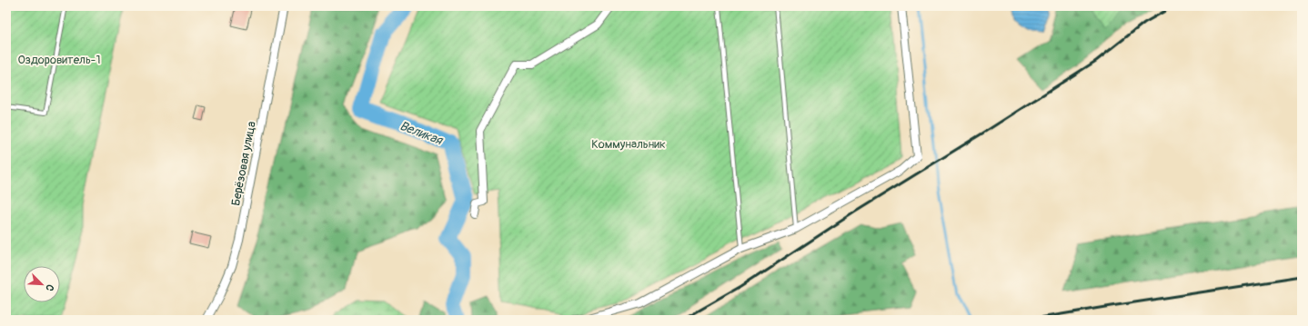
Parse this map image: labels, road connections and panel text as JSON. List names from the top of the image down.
{
  "streets": {
    "street": ["Берёзовая улица"]
  },
  "water": ["Великая"],
  "parks": ["Оздоровитель-1", "Коммунальник"],
  "north": "bottom right"
}
